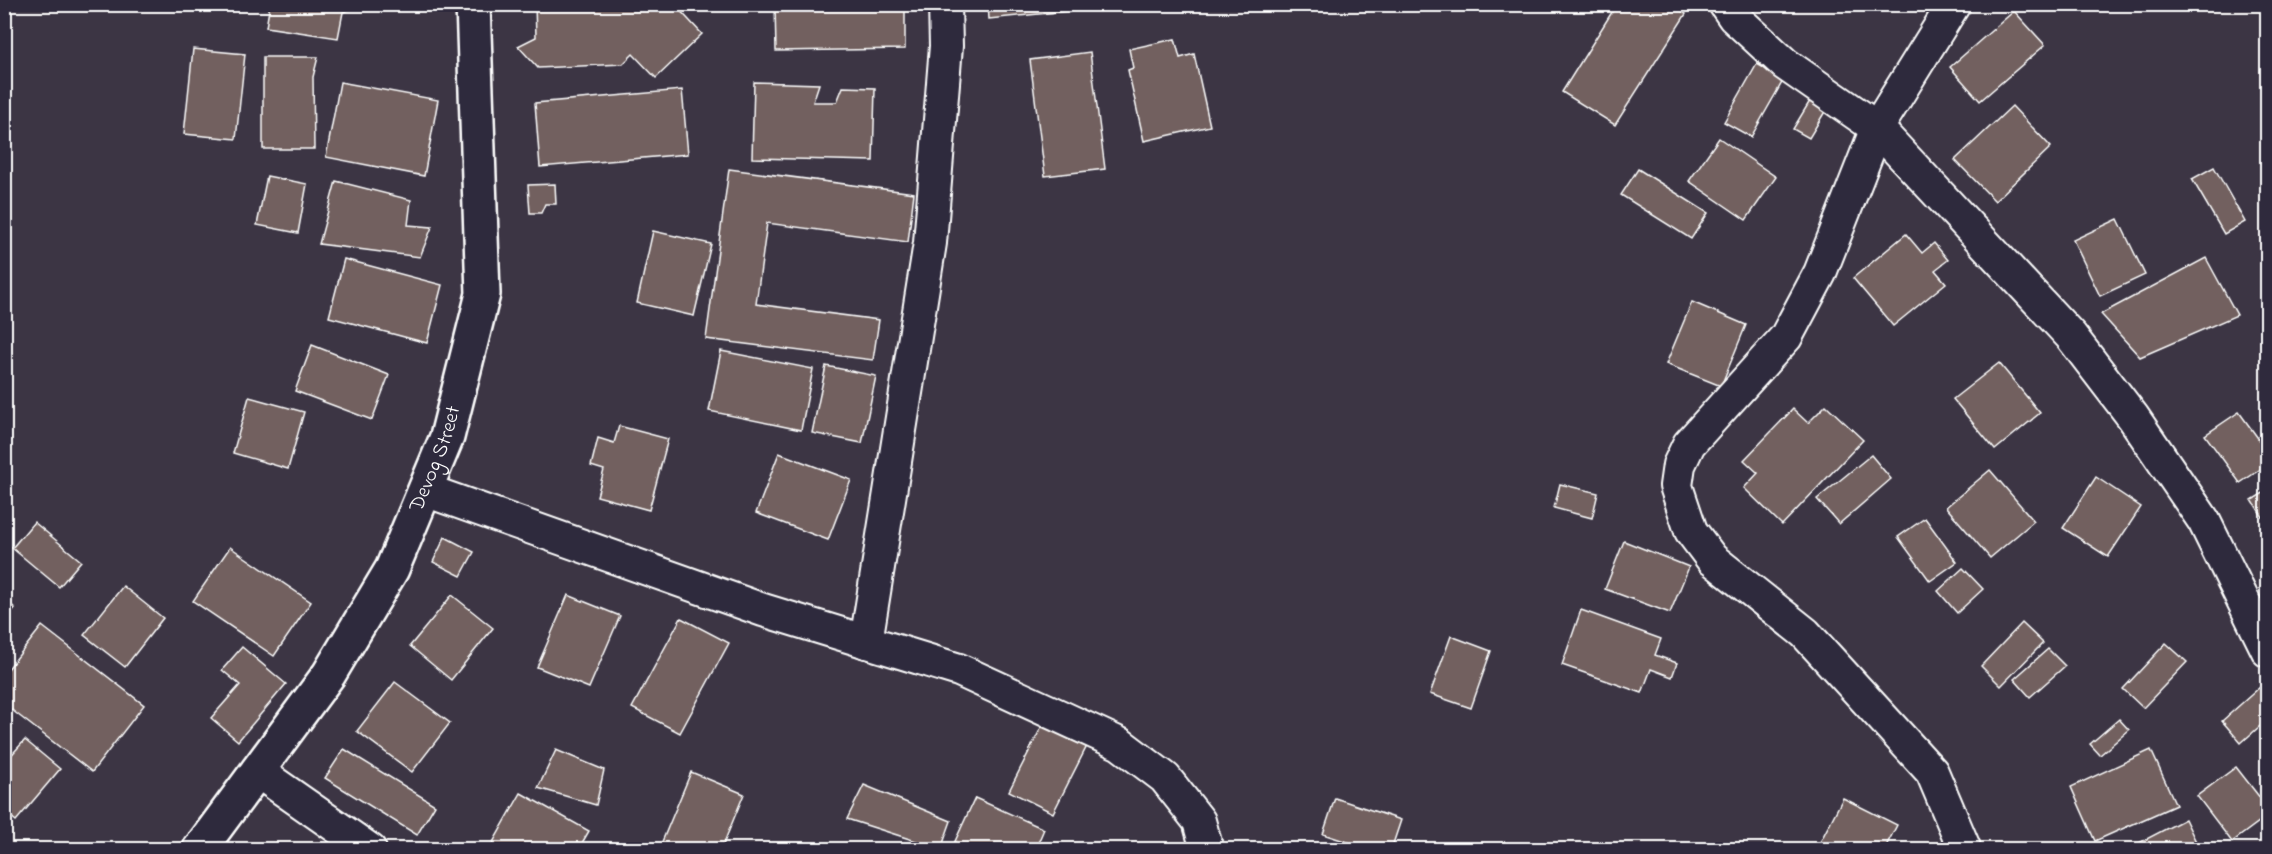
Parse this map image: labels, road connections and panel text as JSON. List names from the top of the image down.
{
  "streets": {
    "street": ["Devog Street"]
  }
}
